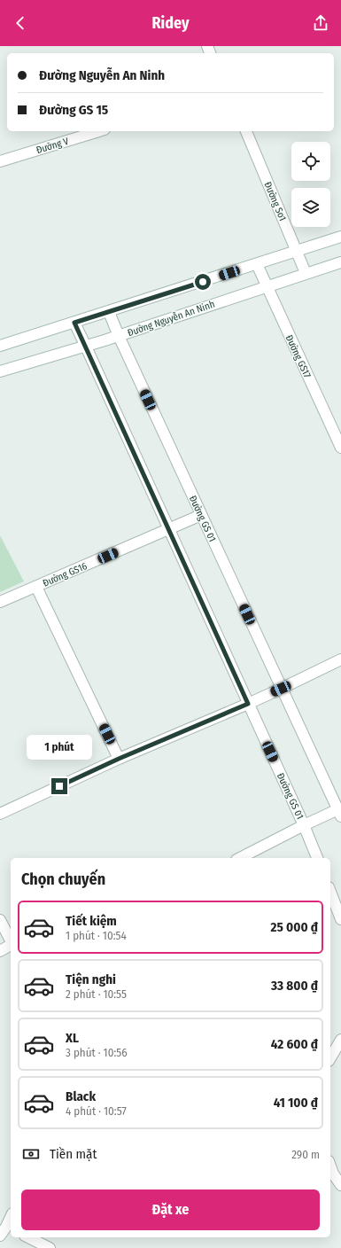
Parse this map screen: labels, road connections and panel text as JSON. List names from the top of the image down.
{
  "streets": {
    "street": [
      "Đường V",
      "Đường So1",
      "Đường Nguyễn An Ninh",
      "Đường GS17",
      "Đường GS 01",
      "Đường GS16"
    ]
  },
  "crossings": [
    ["Đường So1", "Đường Nguyễn An Ninh"],
    ["Đường Nguyễn An Ninh", "Đường GS17"],
    ["Đường Nguyễn An Ninh", "Đường GS 01"],
    ["Đường GS 01", "Đường GS16"]
  ],
  "page": {
    "header": "Ridey",
    "banner": ["Đường Nguyễn An Ninh", "Đường GS 15"],
    "bubble": "1 phút",
    "heading": "Chọn chuyến",
    "list": [
      {
        "name": "Tiết kiệm",
        "note": "1 phút · 10:54",
        "value": "25 000 ₫"
      },
      {
        "name": "Tiện nghi",
        "note": "2 phút · 10:55",
        "value": "33 800 ₫"
      },
      {
        "name": "XL",
        "note": "3 phút · 10:56",
        "value": "42 600 ₫"
      },
      {
        "name": "Black",
        "note": "4 phút · 10:57",
        "value": "41 100 ₫"
      }
    ],
    "pay": ["Tiền mặt", "290 m"],
    "buttons": "Đặt xe"
  }
}
